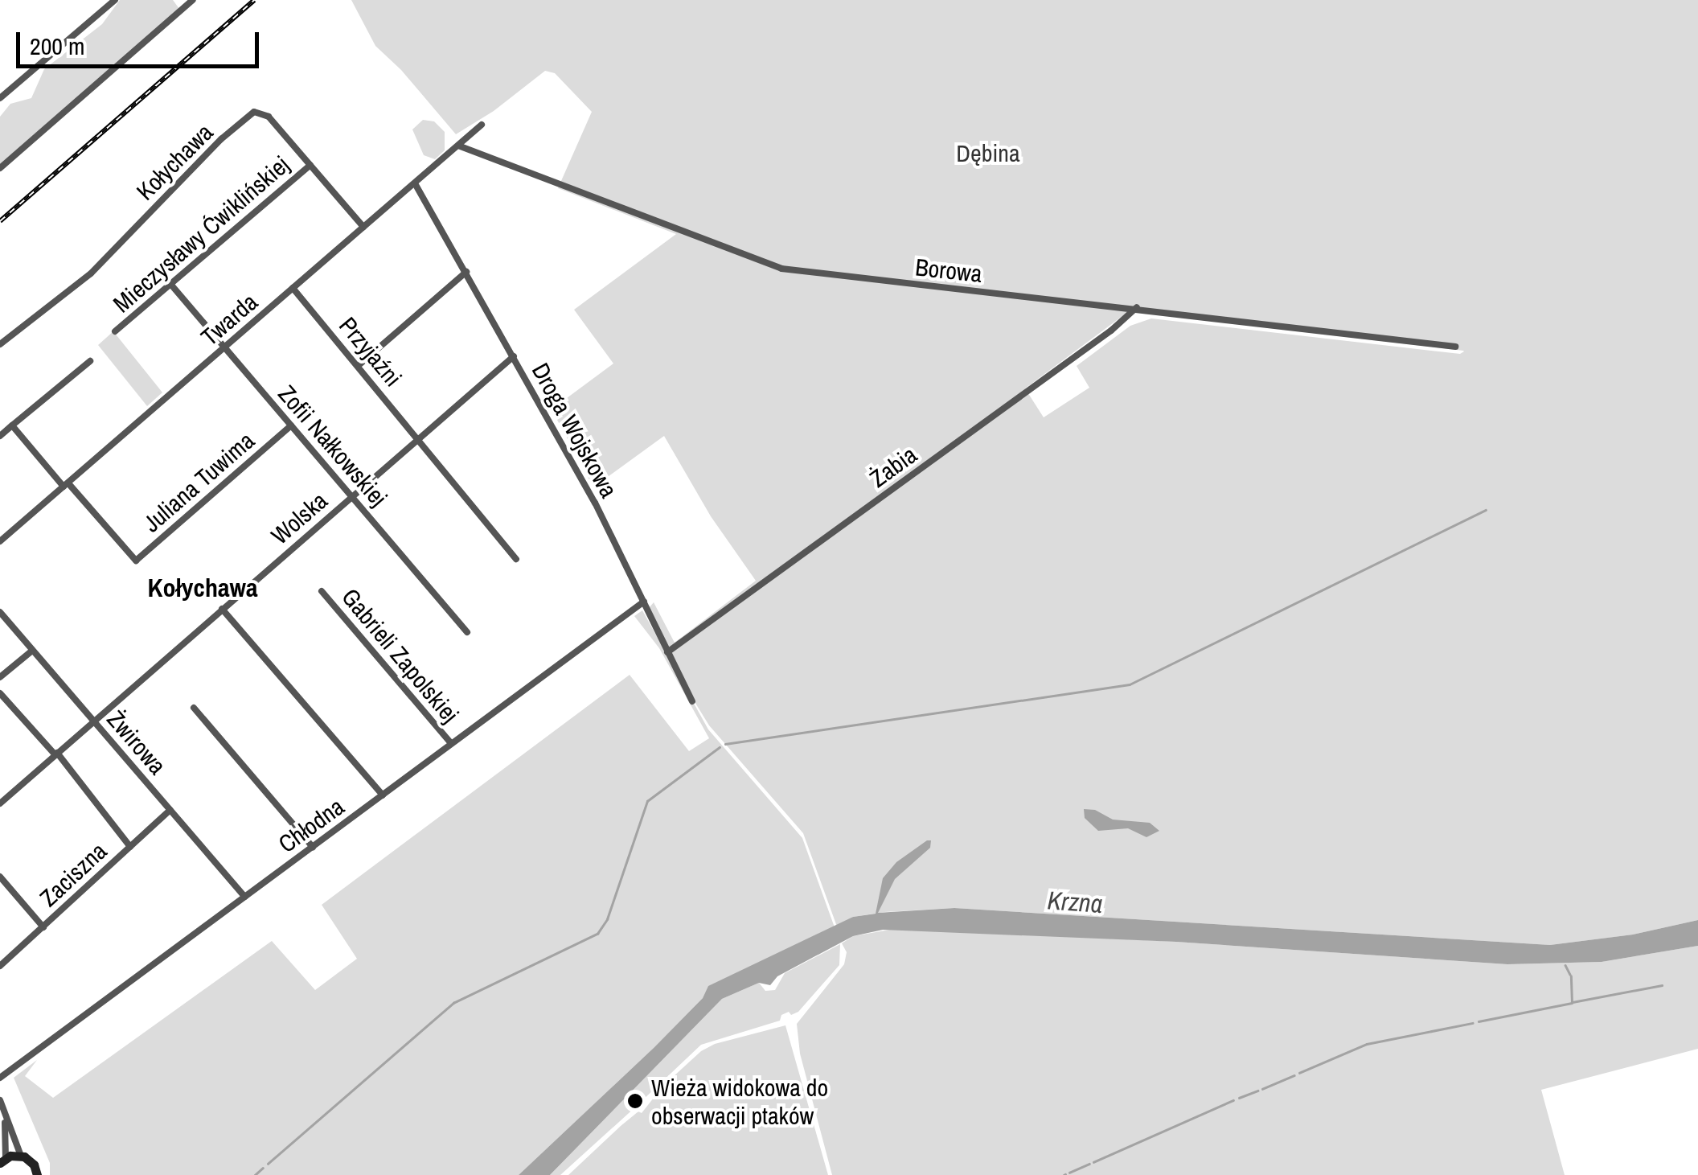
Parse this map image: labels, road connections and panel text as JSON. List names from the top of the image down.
{
  "streets": {
    "street": [
      "Kołychawa",
      "Mieczysławy Ćwiklińskiej",
      "Borowa",
      "Twarda",
      "Przyjaźni",
      "Droga Wojskowa",
      "Zofii Nałkowskiej",
      "Żabia",
      "Juliana Tuwima",
      "Wolska",
      "Gabrieli Zapolskiej",
      "Żwirowa",
      "Chłodna",
      "Zaciszna"
    ]
  },
  "crossings": [
    ["Kołychawa", "Mieczysławy Ćwiklińskiej"],
    ["Kołychawa", "Twarda"],
    ["Mieczysławy Ćwiklińskiej", "Zofii Nałkowskiej"],
    ["Borowa", "Twarda"],
    ["Borowa", "Żabia"],
    ["Twarda", "Przyjaźni"],
    ["Twarda", "Droga Wojskowa"],
    ["Twarda", "Zofii Nałkowskiej"],
    ["Twarda", "Juliana Tuwima"],
    ["Przyjaźni", "Wolska"],
    ["Droga Wojskowa", "Żabia"],
    ["Droga Wojskowa", "Wolska"],
    ["Droga Wojskowa", "Chłodna"],
    ["Zofii Nałkowskiej", "Juliana Tuwima"],
    ["Zofii Nałkowskiej", "Wolska"],
    ["Wolska", "Żwirowa"],
    ["Gabrieli Zapolskiej", "Chłodna"],
    ["Żwirowa", "Chłodna"],
    ["Żwirowa", "Zaciszna"]
  ],
  "districts": ["Kołychawa"],
  "water": ["Krzna"],
  "parks": ["Dębina"],
  "places": ["Wieża widokowa do obserwacji ptaków"],
  "scale_bar": "200 m"
}
